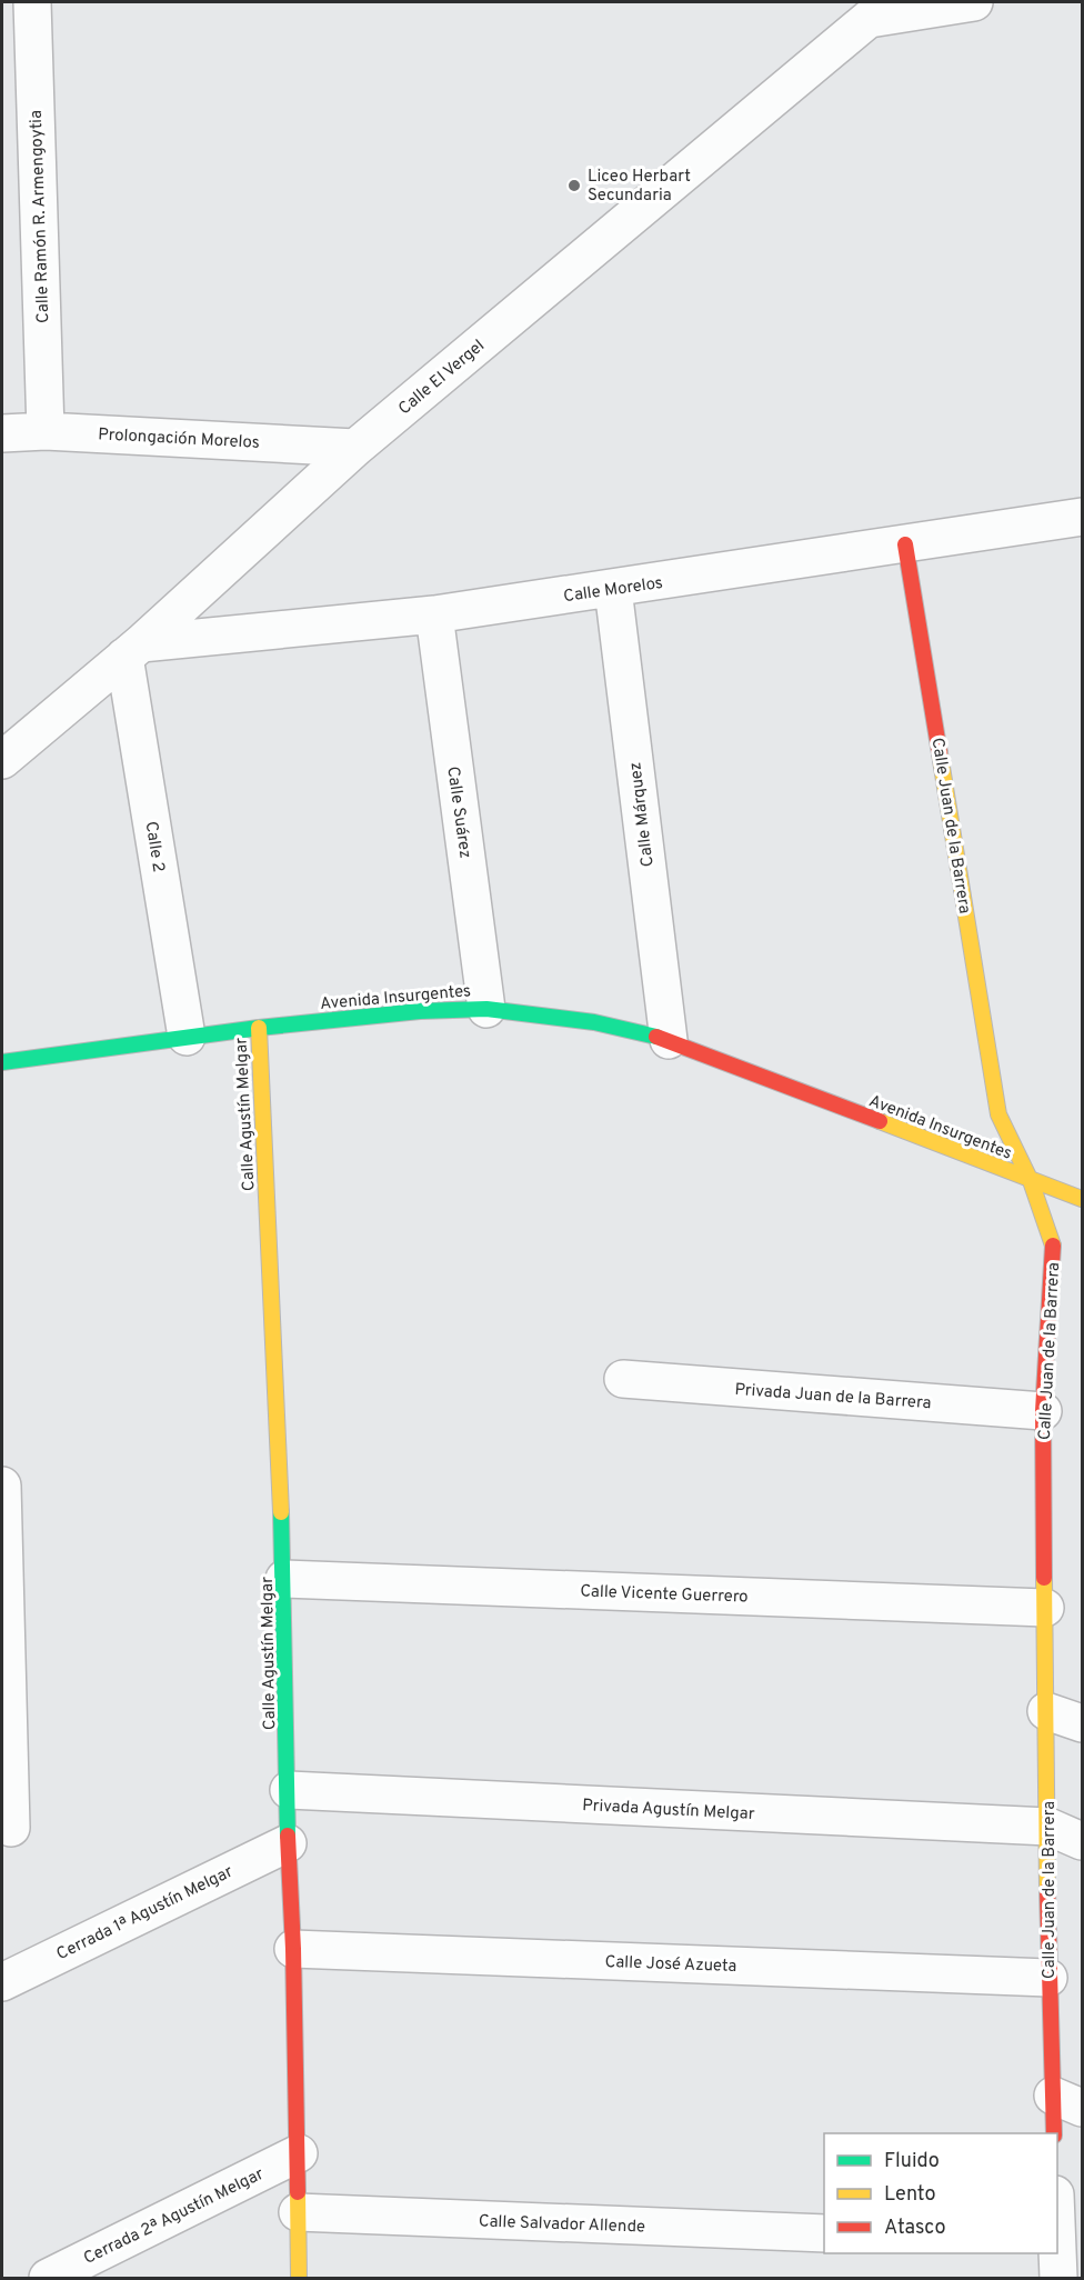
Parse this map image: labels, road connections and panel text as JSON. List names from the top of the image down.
{
  "streets": {
    "street": [
      "Calle Ramón R. Armengoytia",
      "Calle El Vergel",
      "Prolongación Morelos",
      "Calle Morelos",
      "Calle Suárez",
      "Calle Márquez",
      "Calle Juan de la Barrera",
      "Calle 2",
      "Avenida Insurgentes",
      "Calle Agustín Melgar",
      "Privada Juan de la Barrera",
      "Calle Vicente Guerrero",
      "Privada Agustín Melgar",
      "Cerrada 1ª Agustín Melgar",
      "Calle José Azueta",
      "Cerrada 2ª Agustín Melgar",
      "Calle Salvador Allende"
    ]
  },
  "crossings": [
    ["Calle Ramón R. Armengoytia", "Prolongación Morelos"],
    ["Calle El Vergel", "Prolongación Morelos"],
    ["Calle El Vergel", "Calle Morelos"],
    ["Calle El Vergel", "Calle 2"],
    ["Calle Morelos", "Calle Suárez"],
    ["Calle Morelos", "Calle Márquez"],
    ["Calle Morelos", "Calle Juan de la Barrera"],
    ["Calle Morelos", "Calle 2"],
    ["Calle Suárez", "Avenida Insurgentes"],
    ["Calle Márquez", "Avenida Insurgentes"],
    ["Calle Juan de la Barrera", "Avenida Insurgentes"],
    ["Calle Juan de la Barrera", "Privada Juan de la Barrera"],
    ["Calle Juan de la Barrera", "Calle Vicente Guerrero"],
    ["Calle Juan de la Barrera", "Privada Agustín Melgar"],
    ["Calle Juan de la Barrera", "Calle José Azueta"],
    ["Calle 2", "Avenida Insurgentes"],
    ["Avenida Insurgentes", "Calle Agustín Melgar"],
    ["Calle Agustín Melgar", "Calle Vicente Guerrero"],
    ["Calle Agustín Melgar", "Privada Agustín Melgar"],
    ["Calle Agustín Melgar", "Cerrada 1ª Agustín Melgar"],
    ["Calle Agustín Melgar", "Calle José Azueta"],
    ["Calle Agustín Melgar", "Cerrada 2ª Agustín Melgar"],
    ["Calle Agustín Melgar", "Calle Salvador Allende"]
  ],
  "places": ["Liceo Herbart Secundaria"],
  "legend": ["Fluido", "Lento", "Atasco"]
}
